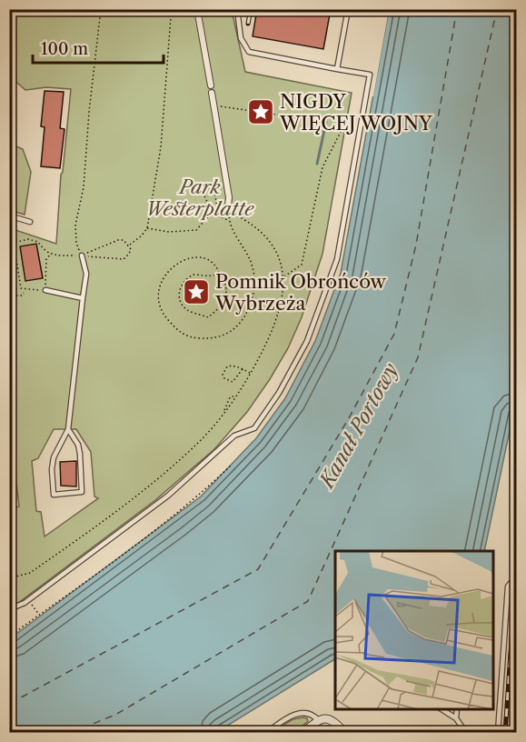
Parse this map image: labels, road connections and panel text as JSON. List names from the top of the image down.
{
  "water": ["Kanał Portowy"],
  "parks": ["Park Westerplatte"],
  "places": {
    "place": ["NIGDY WIĘCEJ WOJNY", "Pomnik Obrońców Wybrzeża"]
  },
  "scale_bar": "100 m"
}
